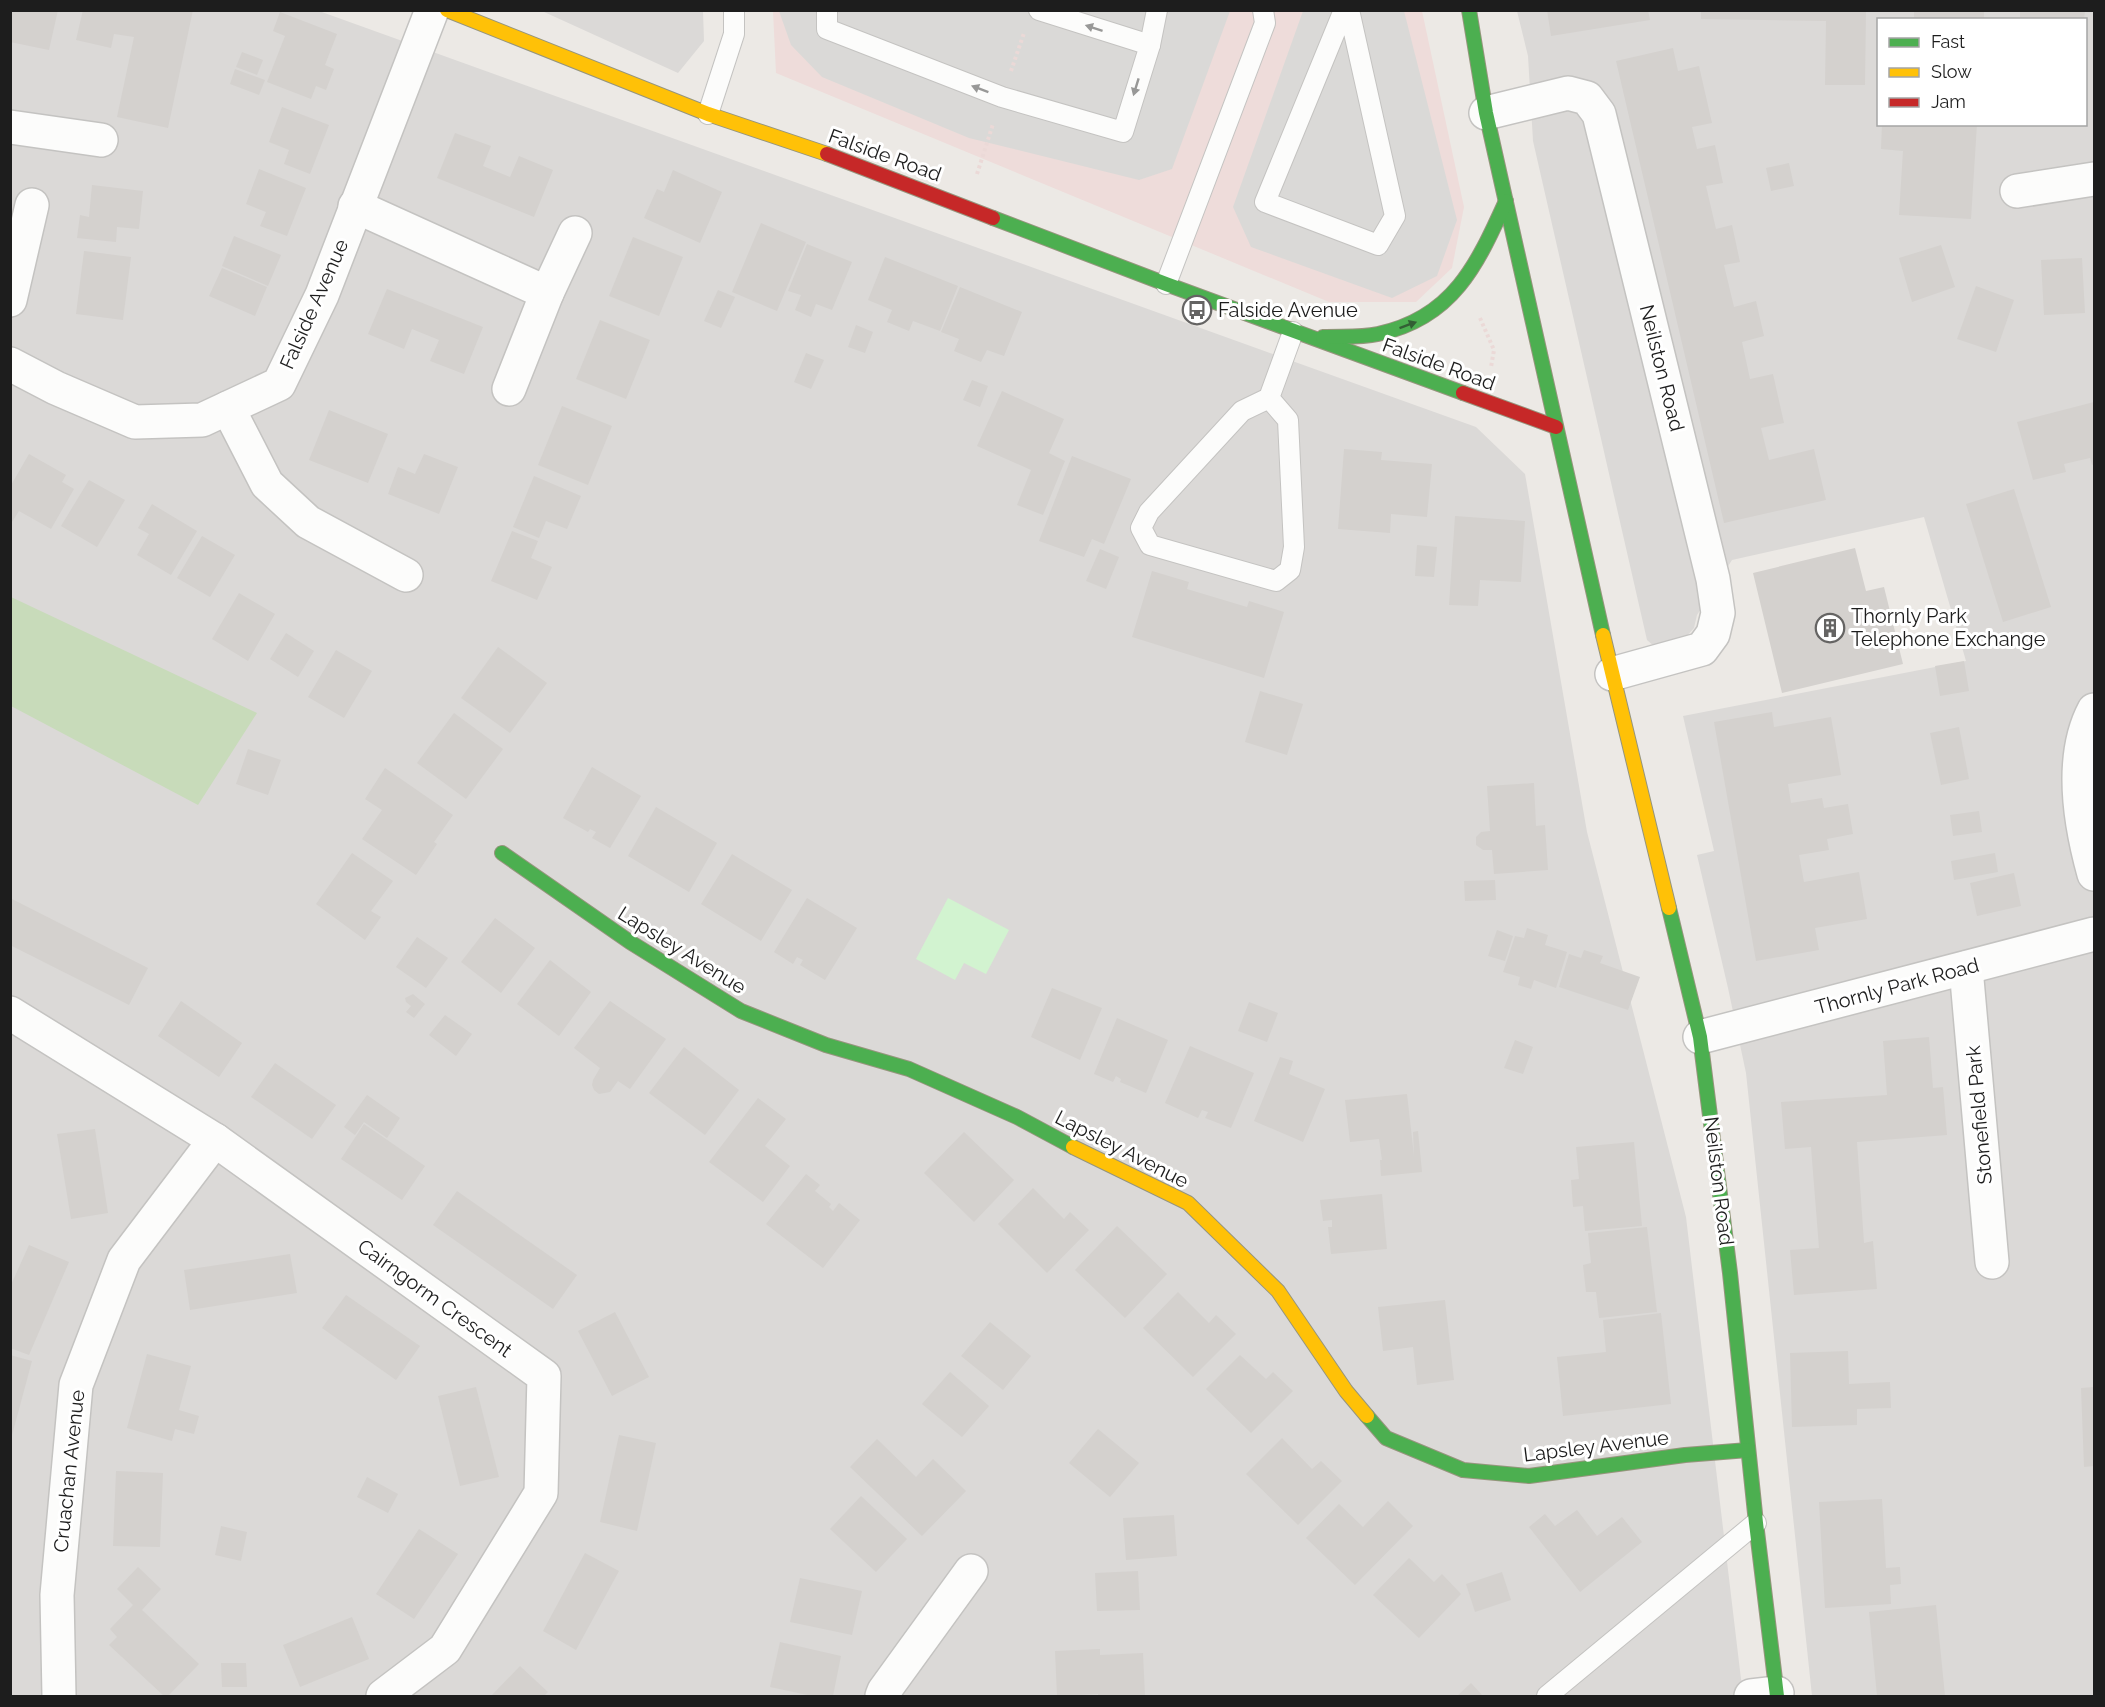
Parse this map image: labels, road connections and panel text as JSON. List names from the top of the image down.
{
  "streets": {
    "street": [
      "Falside Road",
      "Falside Avenue",
      "Neilston Road",
      "Lapsley Avenue",
      "Thornly Park Road",
      "Stonefield Park",
      "Cairngorm Crescent",
      "Cruachan Avenue"
    ]
  },
  "crossings": [
    ["Falside Road", "Neilston Road"],
    ["Neilston Road", "Lapsley Avenue"],
    ["Neilston Road", "Thornly Park Road"],
    ["Thornly Park Road", "Stonefield Park"],
    ["Cairngorm Crescent", "Cruachan Avenue"]
  ],
  "places": {
    "bus stop": ["Falside Avenue"],
    "building": ["Thornly Park Telephone Exchange"]
  },
  "legend": ["Fast", "Slow", "Jam"]
}
